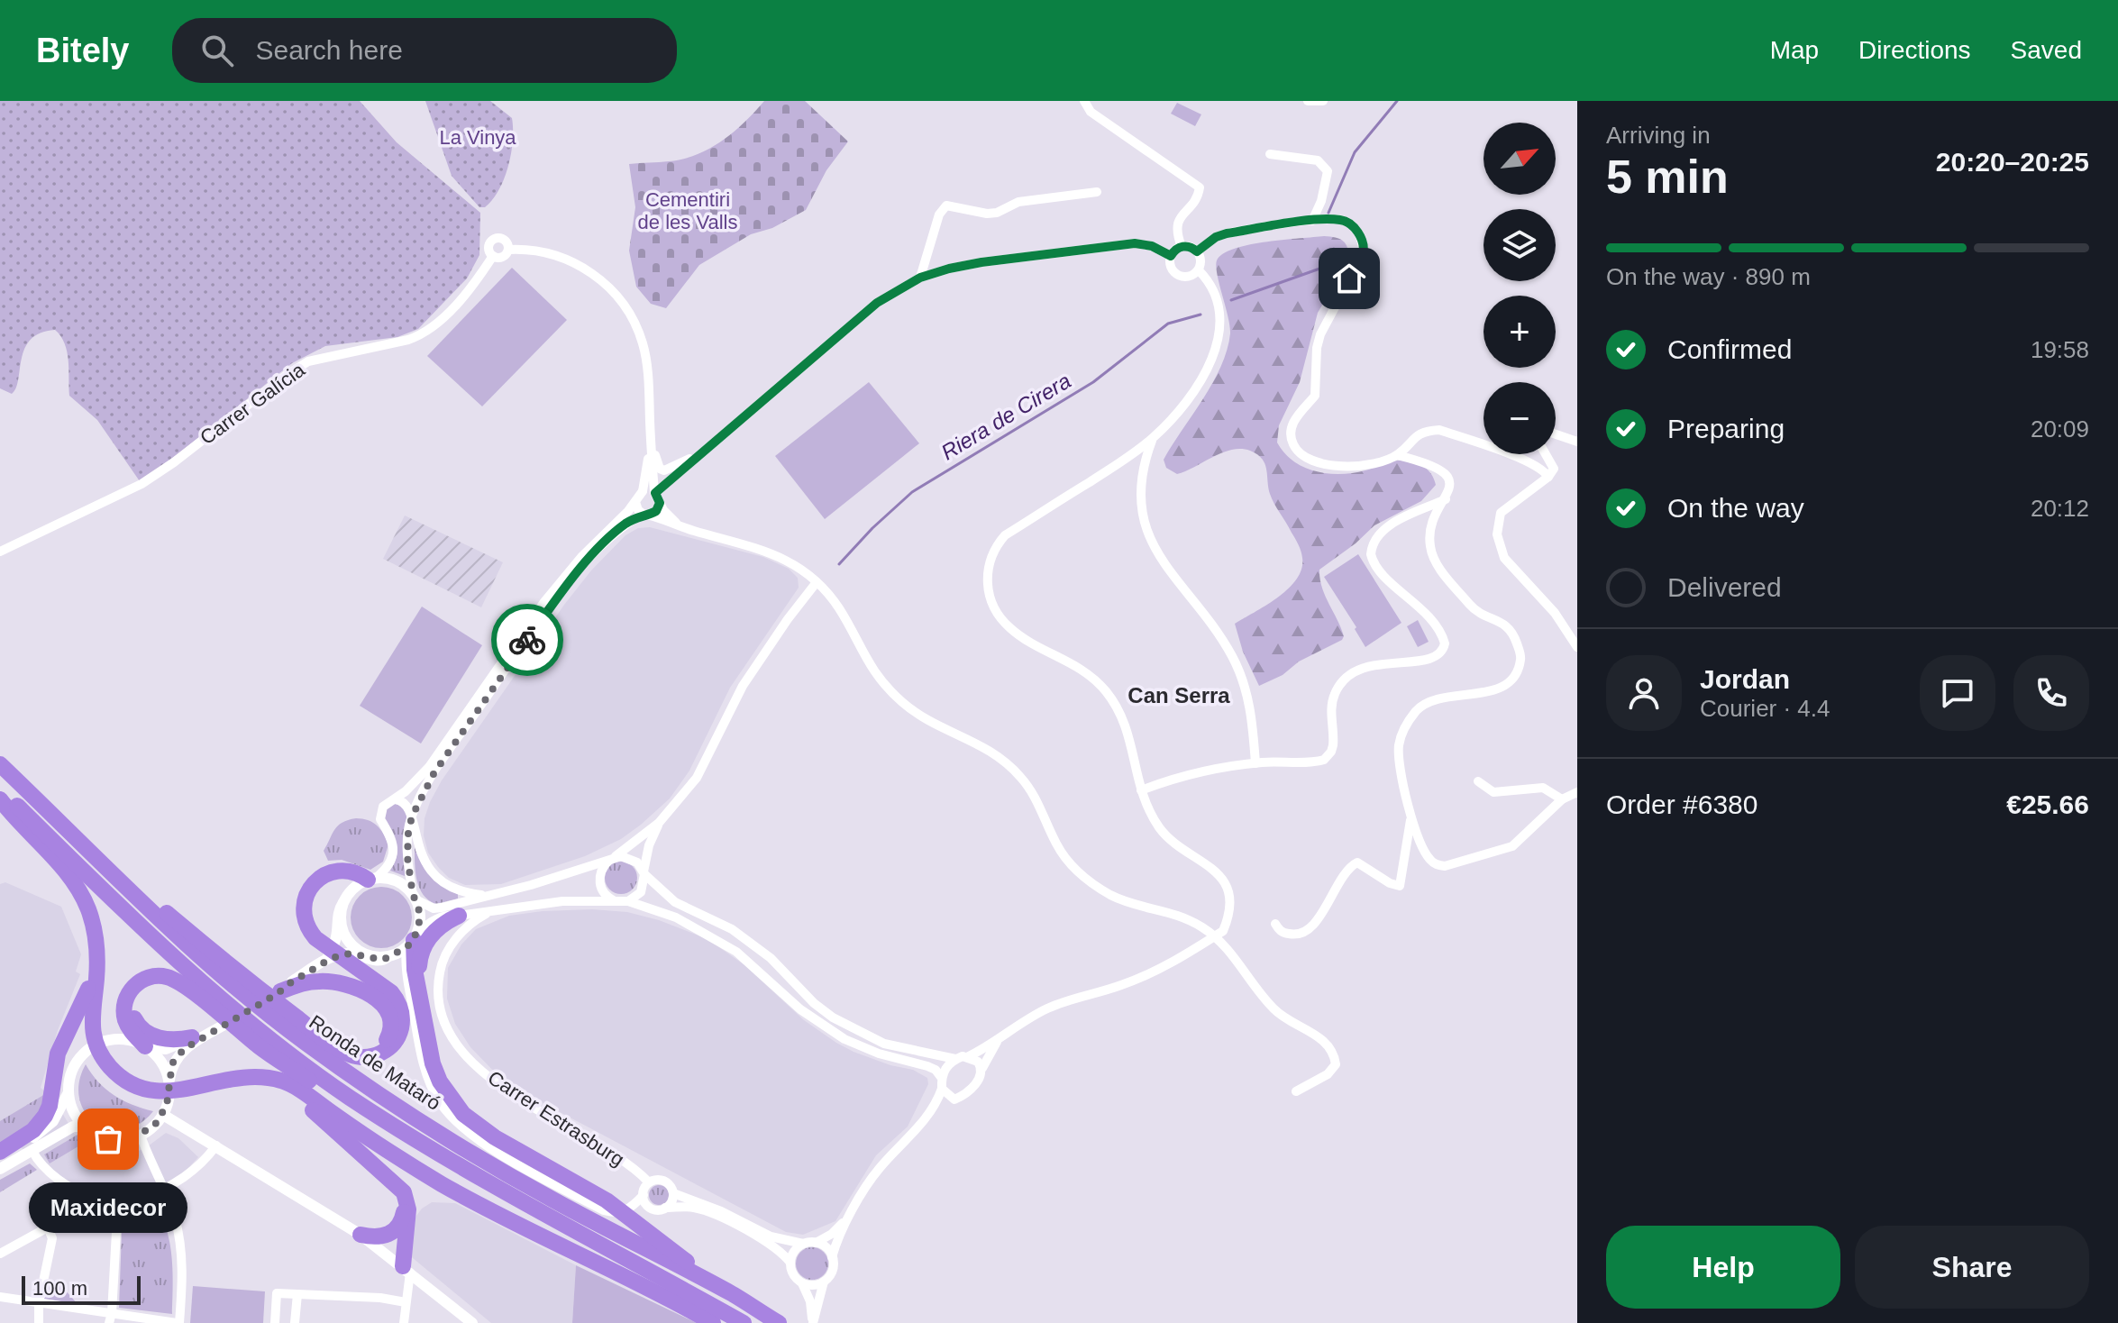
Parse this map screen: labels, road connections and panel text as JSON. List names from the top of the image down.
{
  "streets": {
    "highway": ["Ronda de Mataró"],
    "street": ["Carrer Galícia", "Carrer Estrasburg"]
  },
  "districts": ["Can Serra"],
  "water": ["Riera de Cirera"],
  "parks": ["La Vinya", "Cementiri de les Valls"],
  "places": ["Maxidecor"],
  "scale_bar": "100 m",
  "north": "top right",
  "page": {
    "header": "Bitely",
    "search": "Search here",
    "nav": ["Map", "Directions", "Saved"],
    "heading": ["5 min", "Arriving in", "20:20–20:25"],
    "panel": [
      "Jordan",
      "Courier · 4.4",
      "Order #6380",
      "€25.66"
    ],
    "map_buttons": ["+", "−"],
    "bar": "On the way · 890 m",
    "list": [
      ["Confirmed", "19:58"],
      ["Preparing", "20:09"],
      ["On the way", "20:12"],
      "Delivered"
    ],
    "bubble": "Maxidecor",
    "buttons": ["Help", "Share"],
    "scale": "100 m"
  }
}
